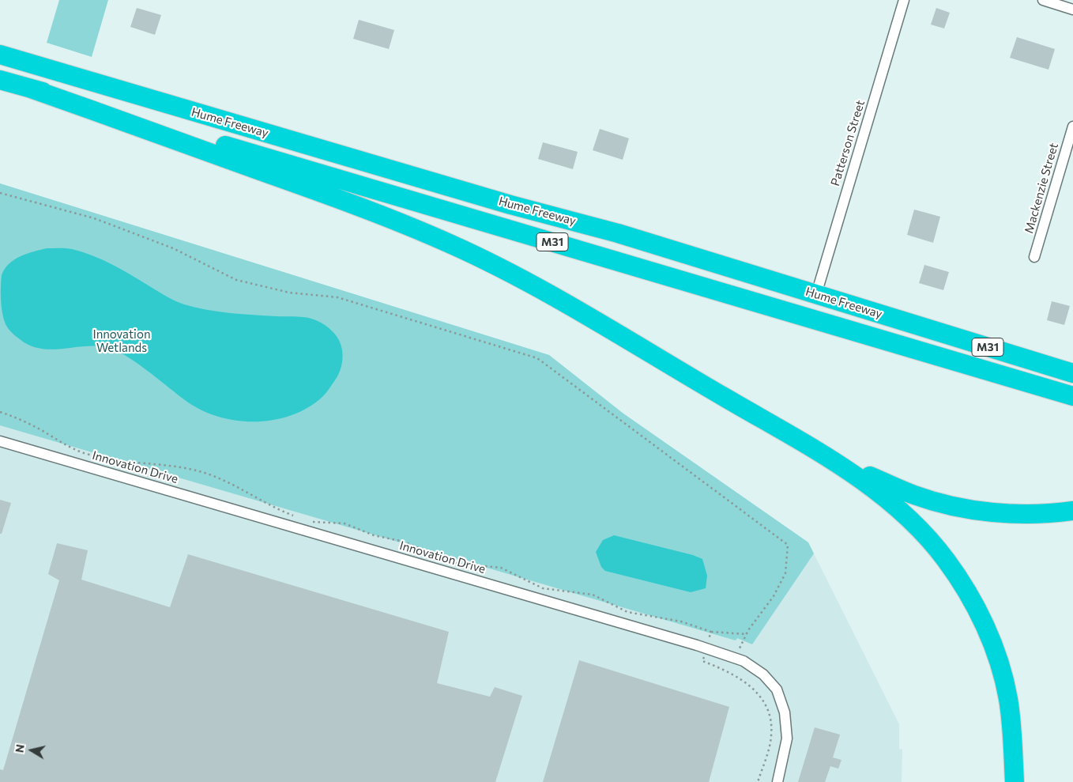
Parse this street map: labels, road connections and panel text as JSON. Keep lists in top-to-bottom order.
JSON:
{
  "streets": {
    "highway": ["Hume Freeway", "M31"],
    "street": ["Patterson Street", "Mackenzie Street", "Innovation Drive"]
  },
  "crossings": [
    ["Hume Freeway", "Patterson Street"]
  ],
  "parks": ["Innovation Wetlands"],
  "north": "left"
}
